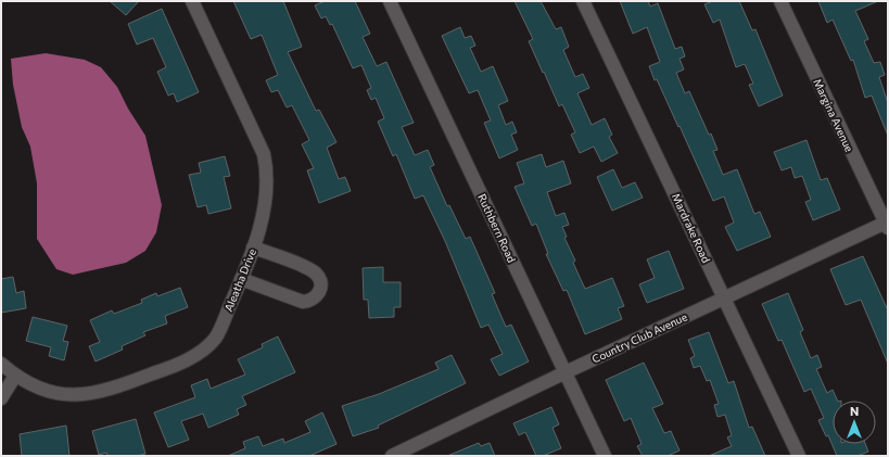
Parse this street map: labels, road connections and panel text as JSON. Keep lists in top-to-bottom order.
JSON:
{
  "streets": {
    "street": [
      "Margina Avenue",
      "Ruthbern Road",
      "Mardrake Road",
      "Aleatha Drive",
      "Country Club Avenue"
    ]
  },
  "crossings": [
    ["Margina Avenue", "Country Club Avenue"],
    ["Ruthbern Road", "Country Club Avenue"],
    ["Mardrake Road", "Country Club Avenue"]
  ],
  "north": "top"
}
